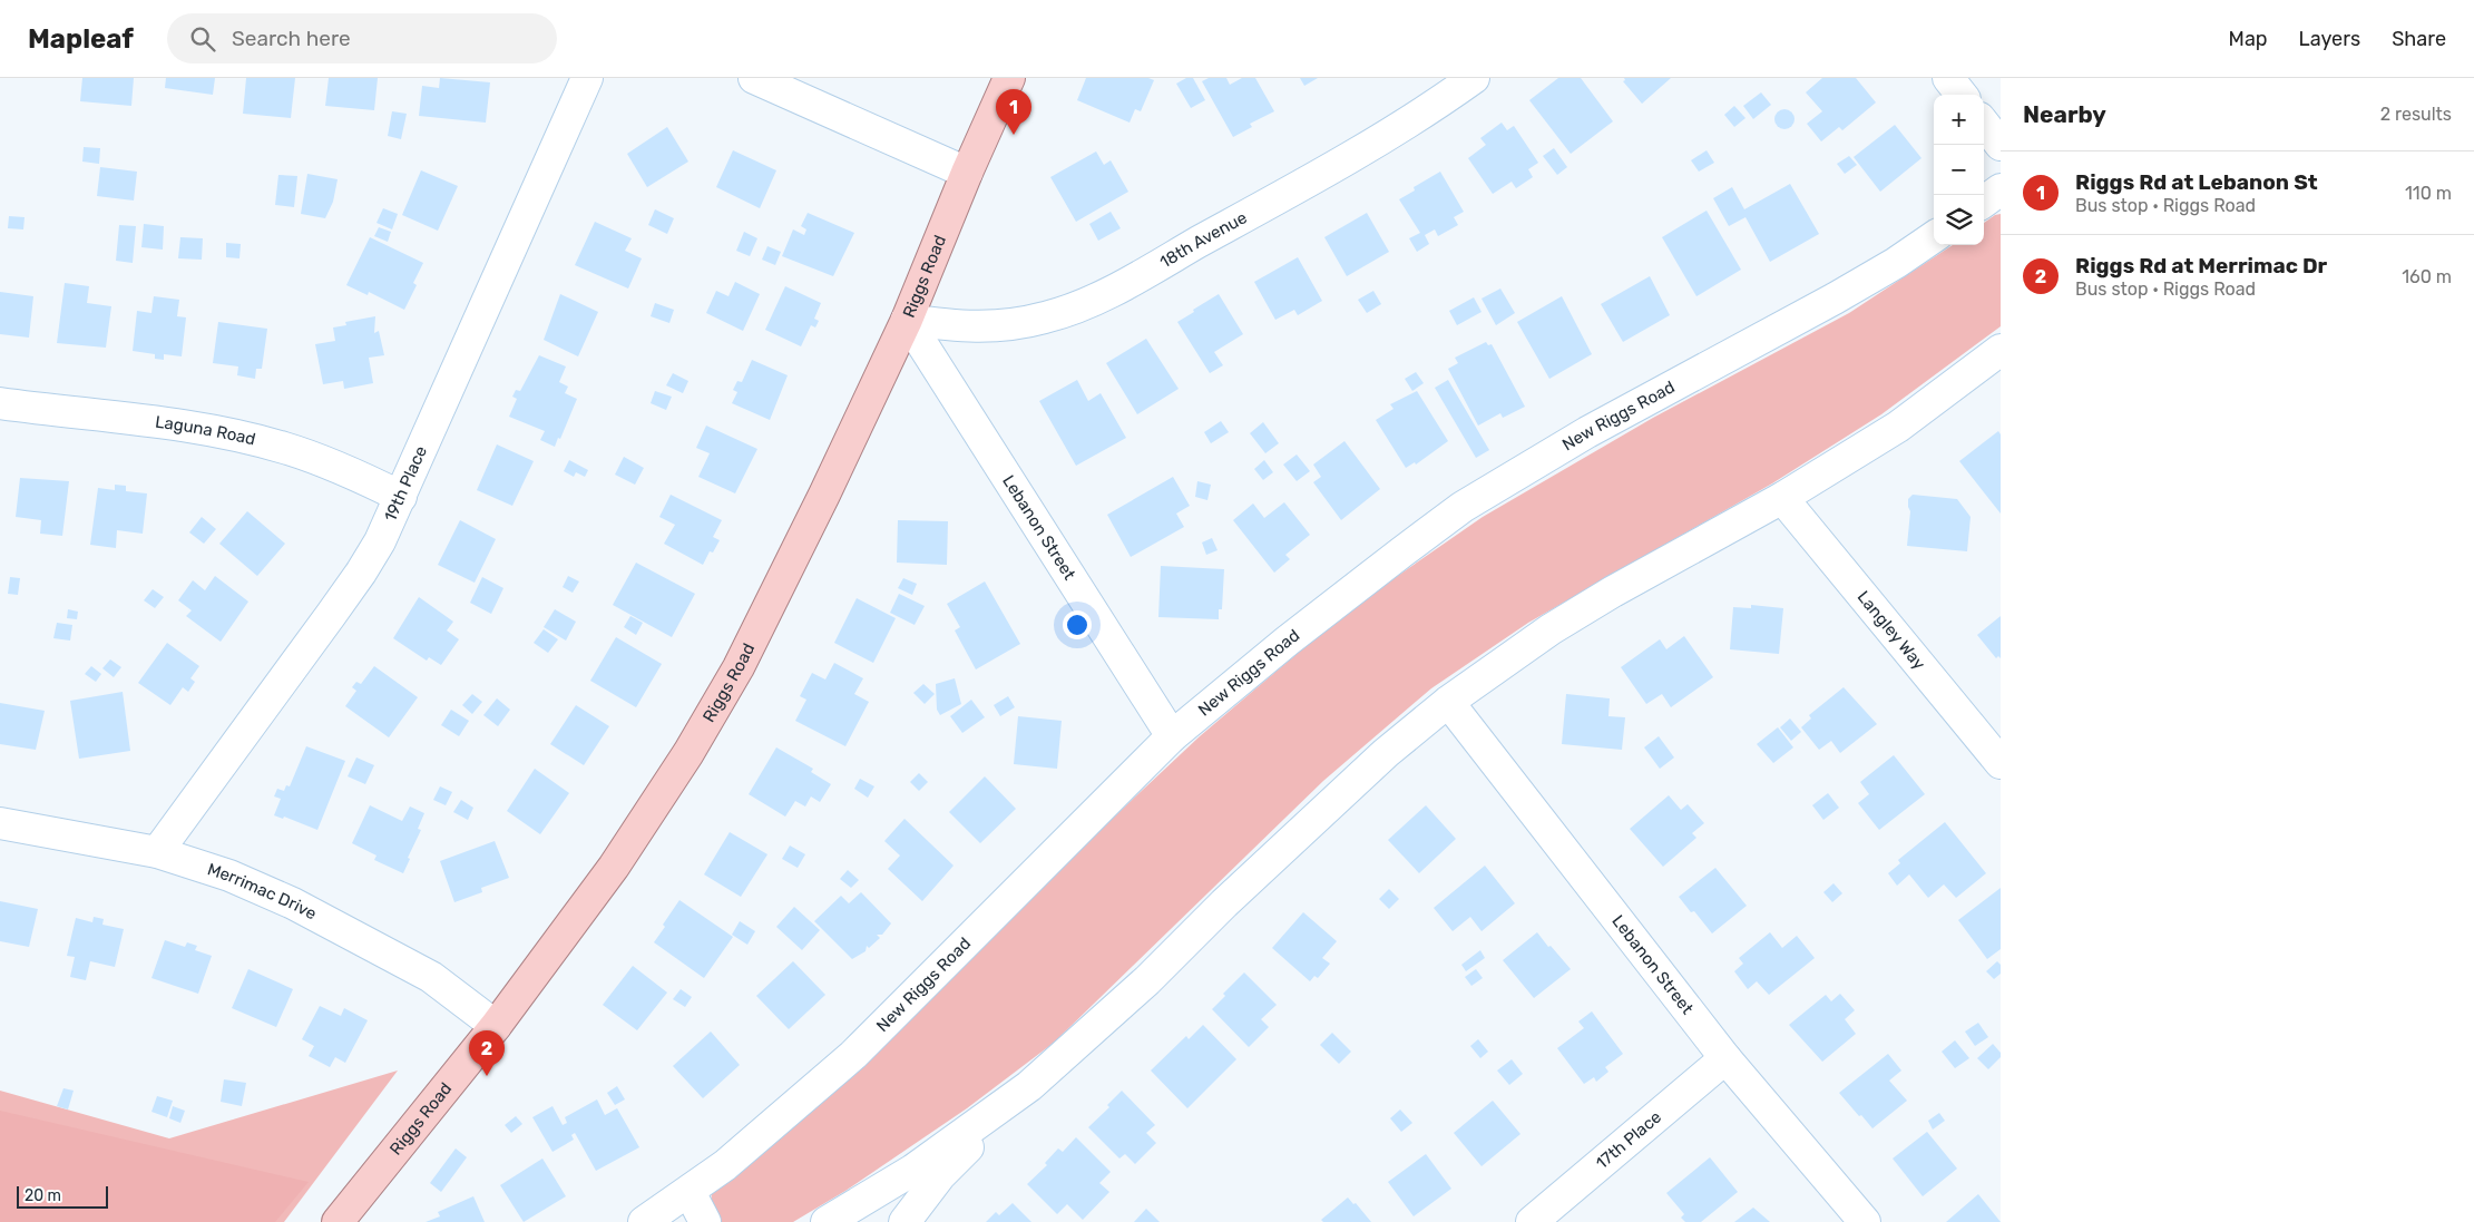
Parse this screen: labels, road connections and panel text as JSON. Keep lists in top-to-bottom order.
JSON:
{
  "streets": {
    "main road": ["Riggs Road"],
    "street": [
      "18th Avenue",
      "New Riggs Road",
      "Laguna Road",
      "19th Place",
      "Lebanon Street",
      "Langley Way",
      "Merrimac Drive",
      "17th Place"
    ]
  },
  "crossings": [
    ["18th Avenue", "Riggs Road"],
    ["18th Avenue", "Lebanon Street"],
    ["Riggs Road", "Lebanon Street"],
    ["Riggs Road", "Merrimac Drive"],
    ["New Riggs Road", "Lebanon Street"],
    ["Laguna Road", "19th Place"],
    ["19th Place", "Merrimac Drive"],
    ["Lebanon Street", "17th Place"]
  ],
  "scale_bar": "20 m",
  "page": {
    "header": "Mapleaf",
    "search": "Search here",
    "nav": ["Map", "Layers", "Share"],
    "heading": ["Nearby", "2 results"],
    "pins": ["1", "2"],
    "map_buttons": ["+", "−"],
    "list": [
      {
        "mark": "1",
        "name": "Riggs Rd at Lebanon St",
        "note": "Bus stop · Riggs Road",
        "value": "110 m"
      },
      {
        "mark": "2",
        "name": "Riggs Rd at Merrimac Dr",
        "note": "Bus stop · Riggs Road",
        "value": "160 m"
      }
    ],
    "scale": "20 m"
  }
}
